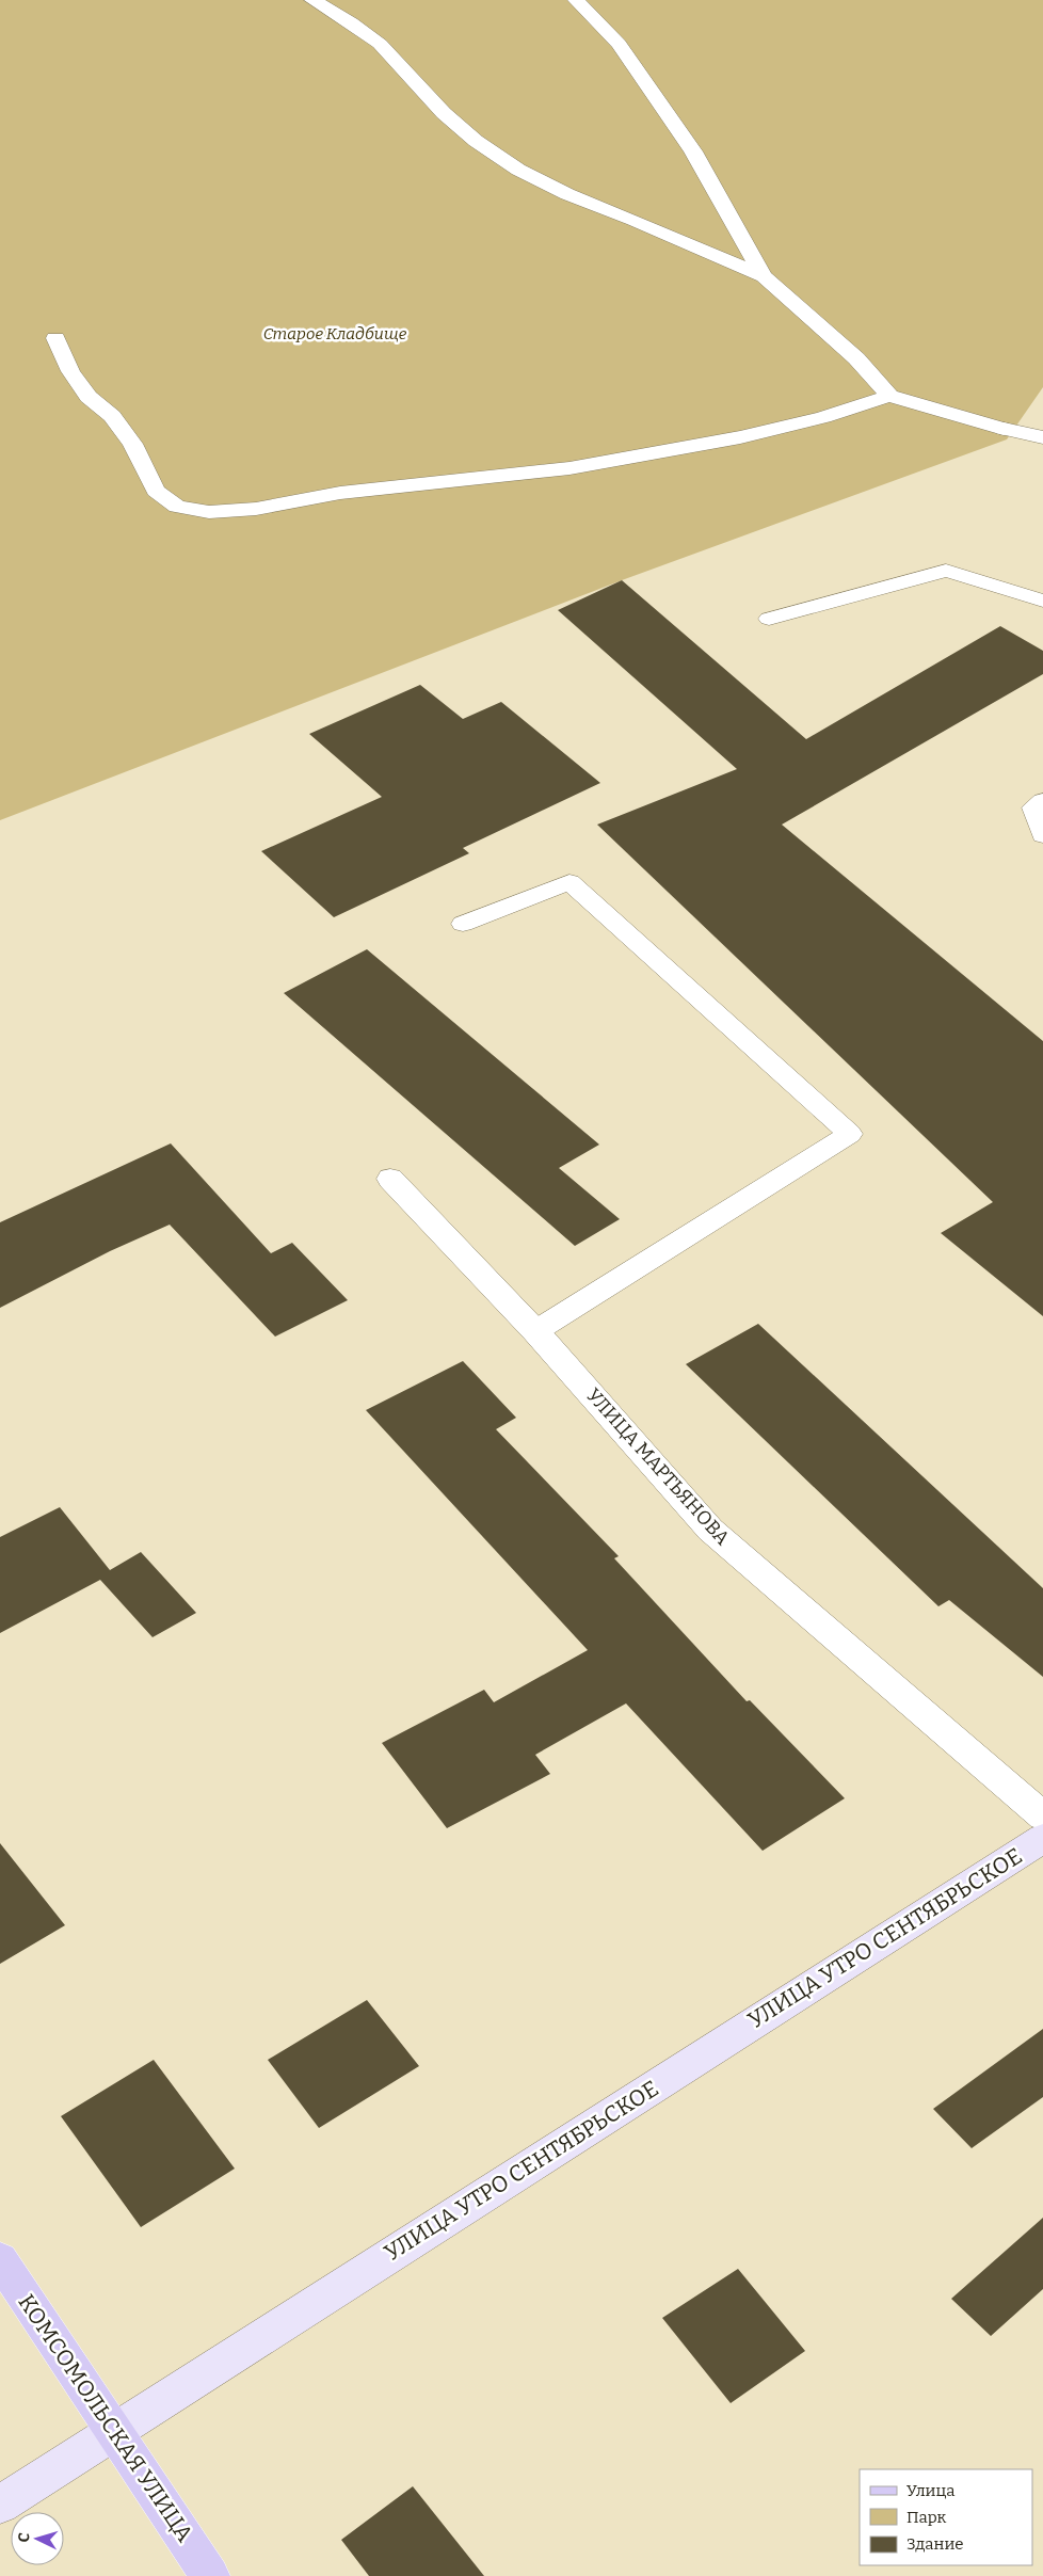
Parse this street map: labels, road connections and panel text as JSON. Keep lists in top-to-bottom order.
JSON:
{
  "streets": {
    "main road": ["КОМСОМОЛЬСКАЯ УЛИЦА"],
    "street": ["УЛИЦА МАРТЬЯНОВА", "УЛИЦА УТРО СЕНТЯБРЬСКОЕ"]
  },
  "crossings": [
    ["УЛИЦА УТРО СЕНТЯБРЬСКОЕ", "КОМСОМОЛЬСКАЯ УЛИЦА"]
  ],
  "parks": ["Старое Кладбище"],
  "legend": ["Улица", "Парк", "Здание"],
  "north": "left"
}
